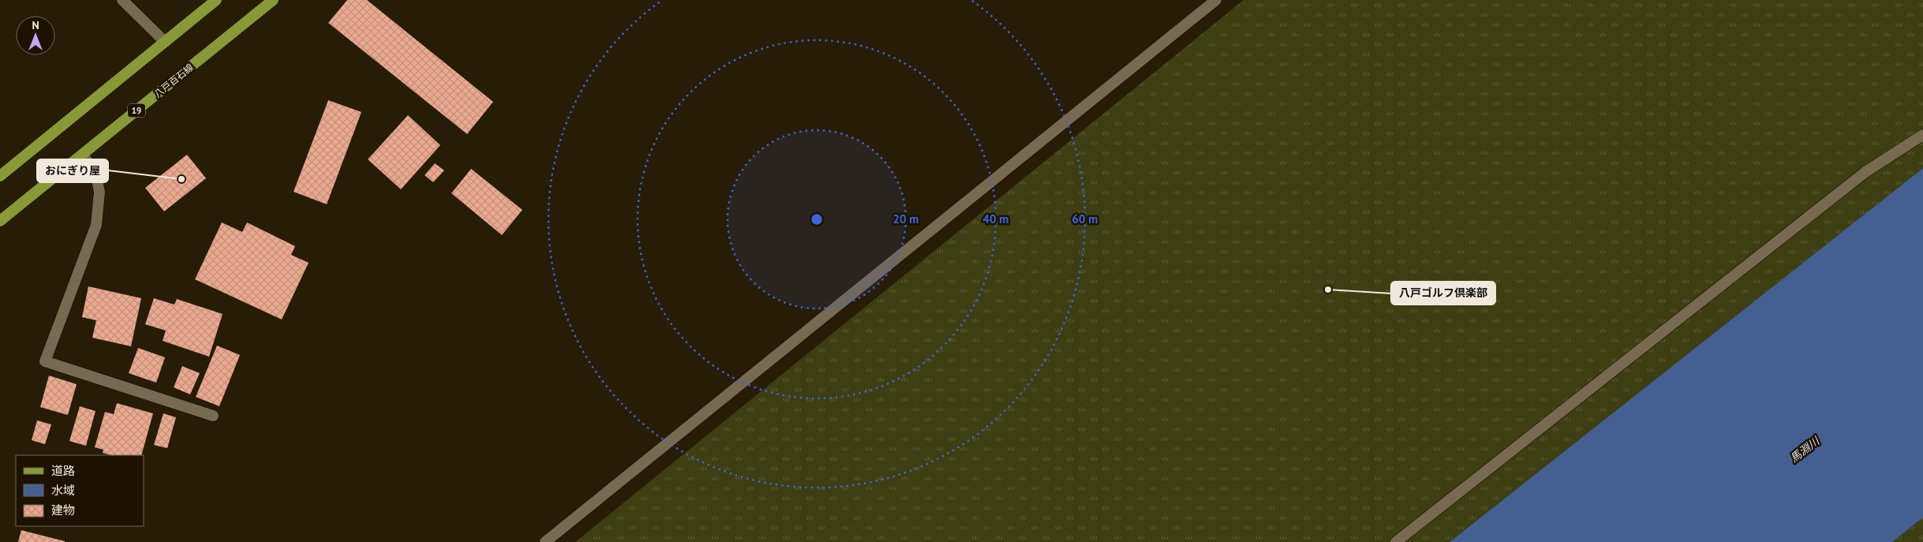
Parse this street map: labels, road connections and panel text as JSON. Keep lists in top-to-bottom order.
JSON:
{
  "streets": {
    "main road": ["八戸百石線", "19"]
  },
  "water": ["馬淵川"],
  "places": ["おにぎり屋", "八戸ゴルフ倶楽部"],
  "legend": ["道路", "水域", "建物"],
  "north": "top",
  "rings": ["20 m", "40 m", "60 m"]
}
